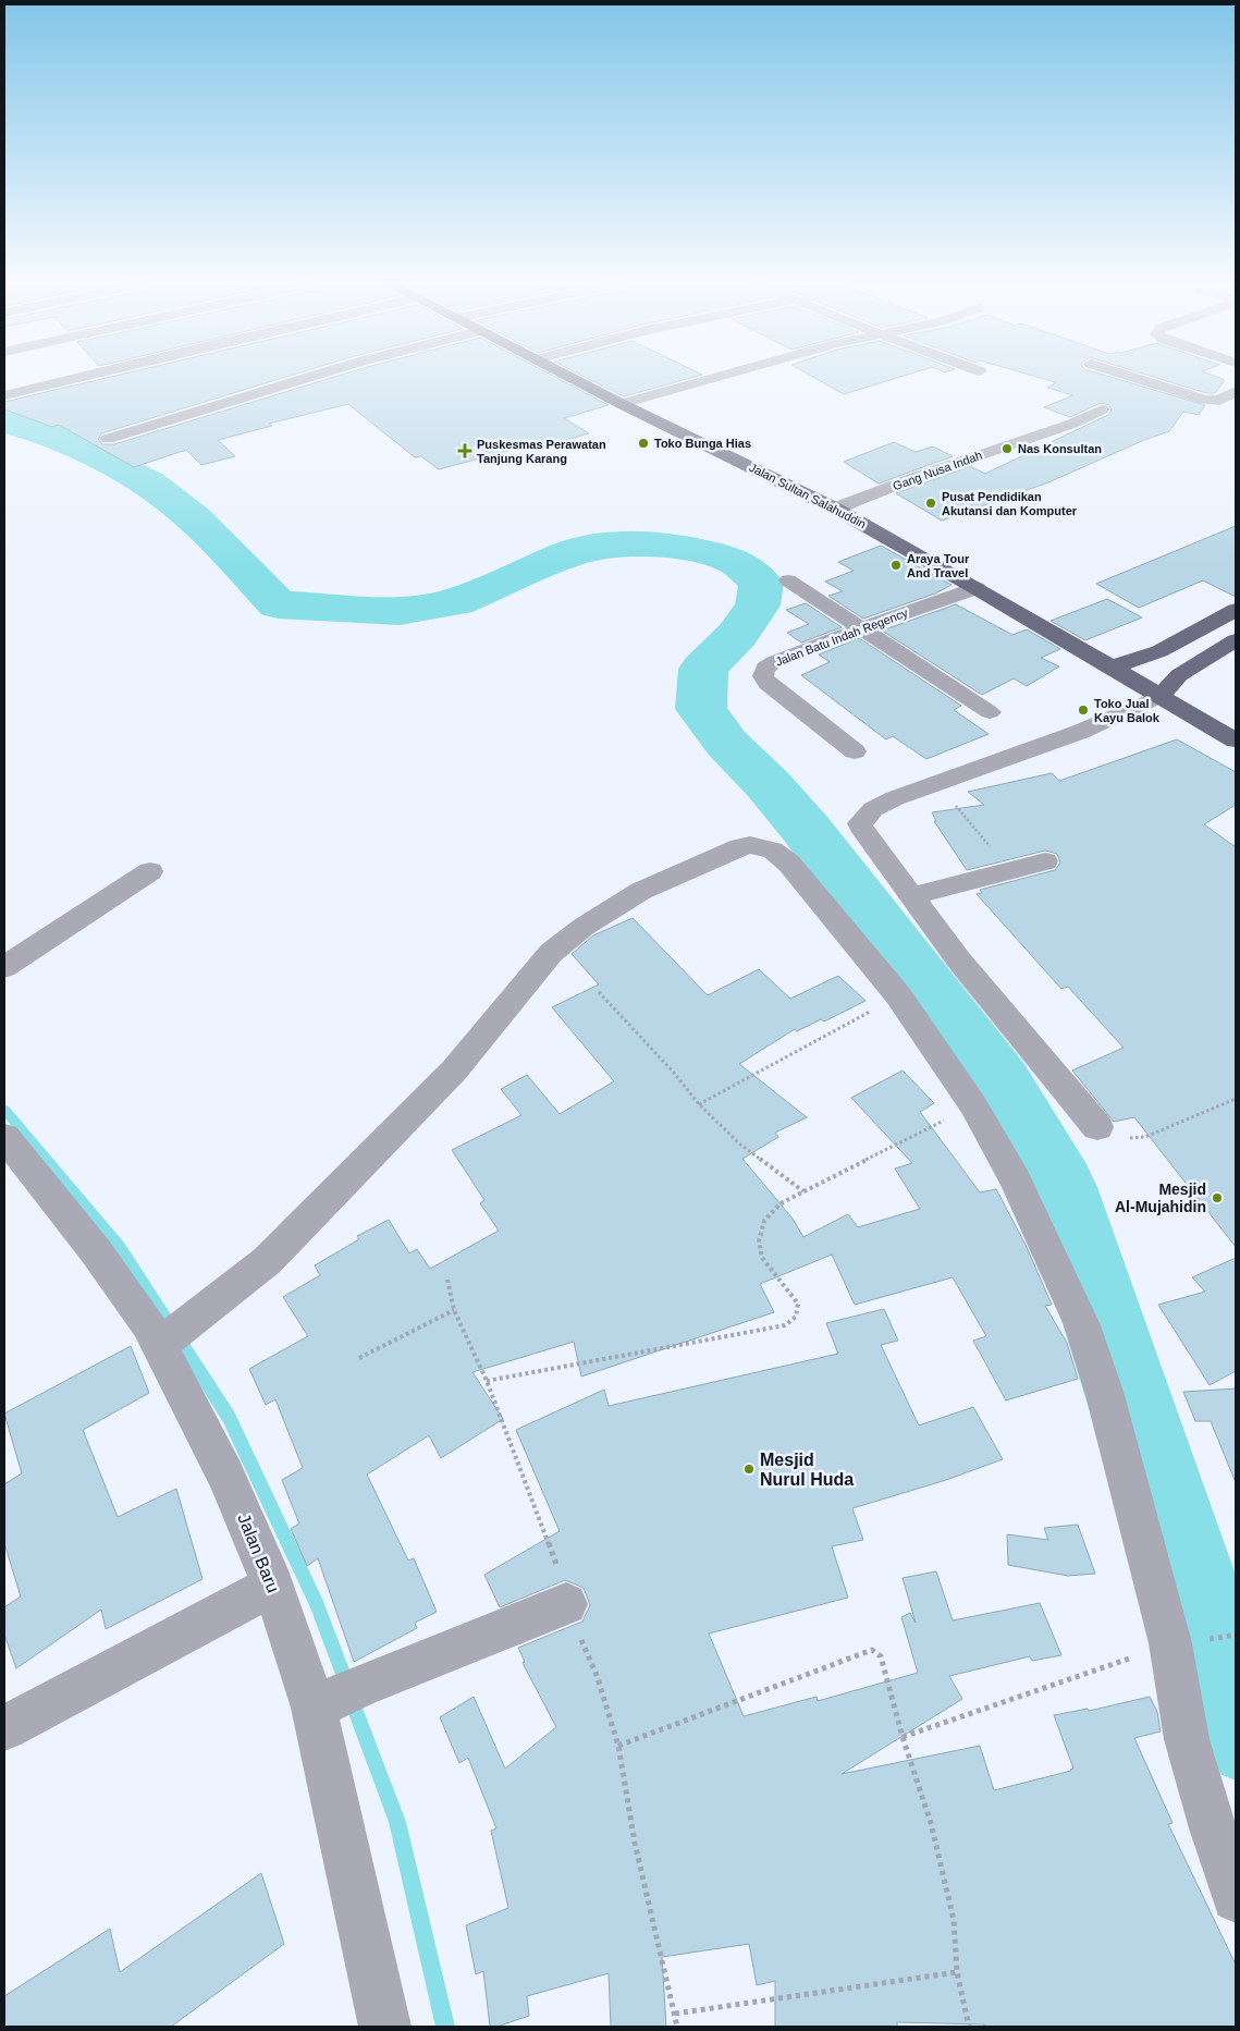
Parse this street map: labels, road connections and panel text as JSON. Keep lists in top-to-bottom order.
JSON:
{
  "streets": {
    "main road": ["Jalan Sultan Salahuddin"],
    "street": ["Gang Nusa Indah", "Jalan Batu Indah Regency", "Jalan Baru"]
  },
  "crossings": [
    ["Gang Nusa Indah", "Jalan Sultan Salahuddin"],
    ["Jalan Sultan Salahuddin", "Jalan Batu Indah Regency"]
  ],
  "places": {
    "other": [
      "Toko Bunga Hias",
      "Nas Konsultan",
      "Pusat Pendidikan Akutansi dan Komputer",
      "Araya Tour And Travel",
      "Toko Jual Kayu Balok",
      "Mesjid Al-Mujahidin",
      "Mesjid Nurul Huda"
    ],
    "health": ["Puskesmas Perawatan Tanjung Karang"]
  }
}
